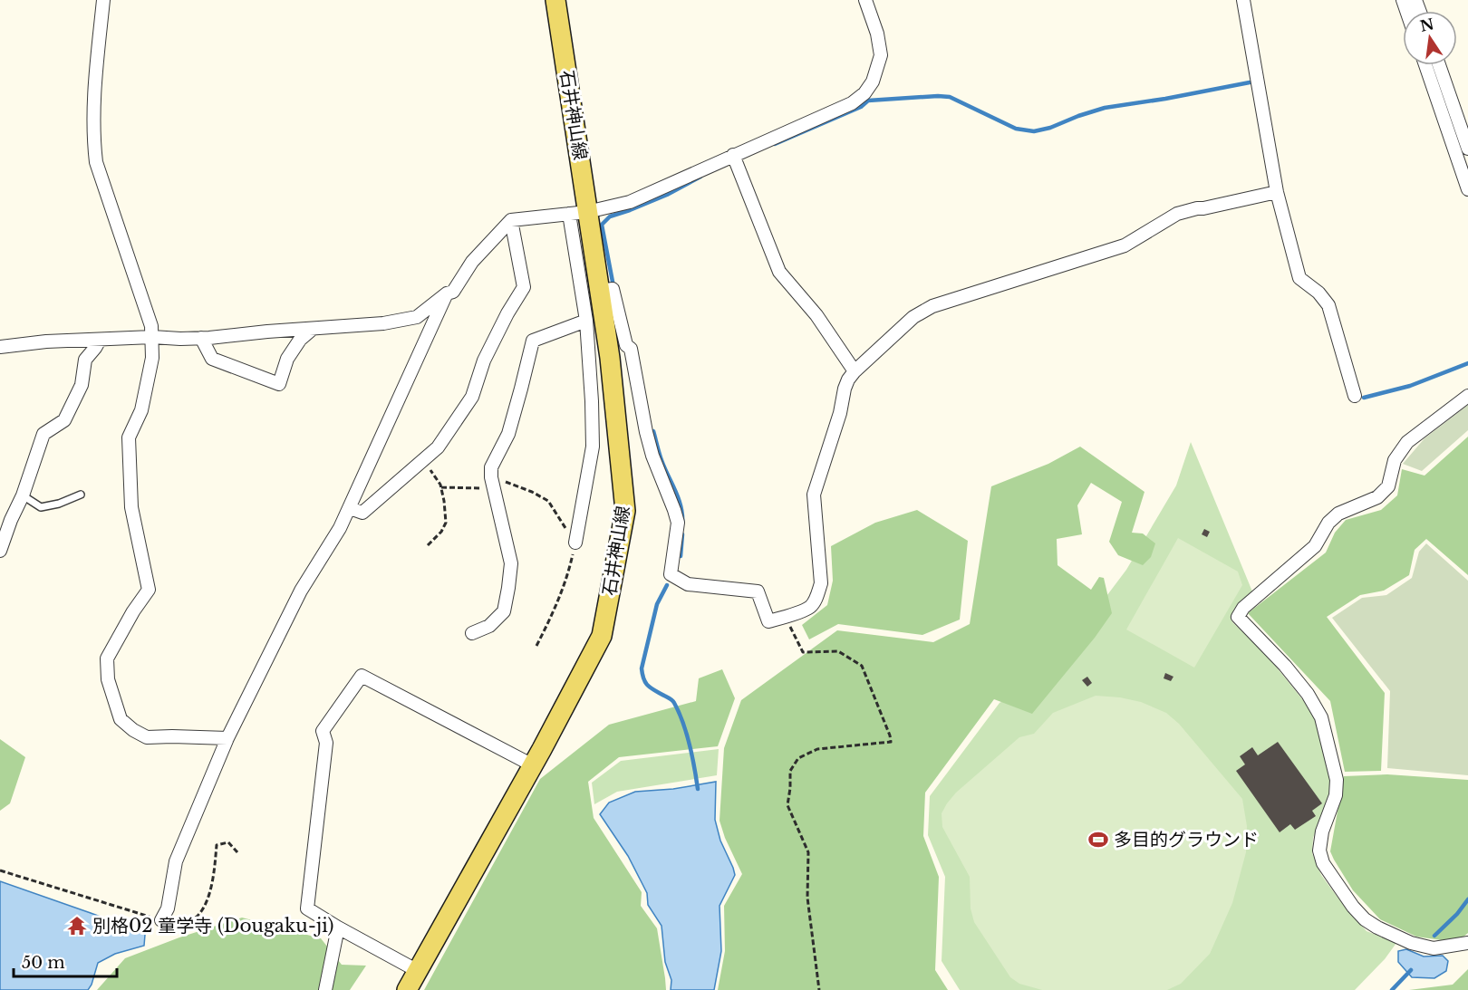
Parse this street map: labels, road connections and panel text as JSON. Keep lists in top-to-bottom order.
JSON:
{
  "streets": {
    "main road": ["石井神山線"]
  },
  "places": {
    "sports": ["多目的グラウンド"],
    "temple": ["別格02 童学寺 (Dougaku-ji)"]
  },
  "scale_bar": "50 m",
  "north": "top"
}
